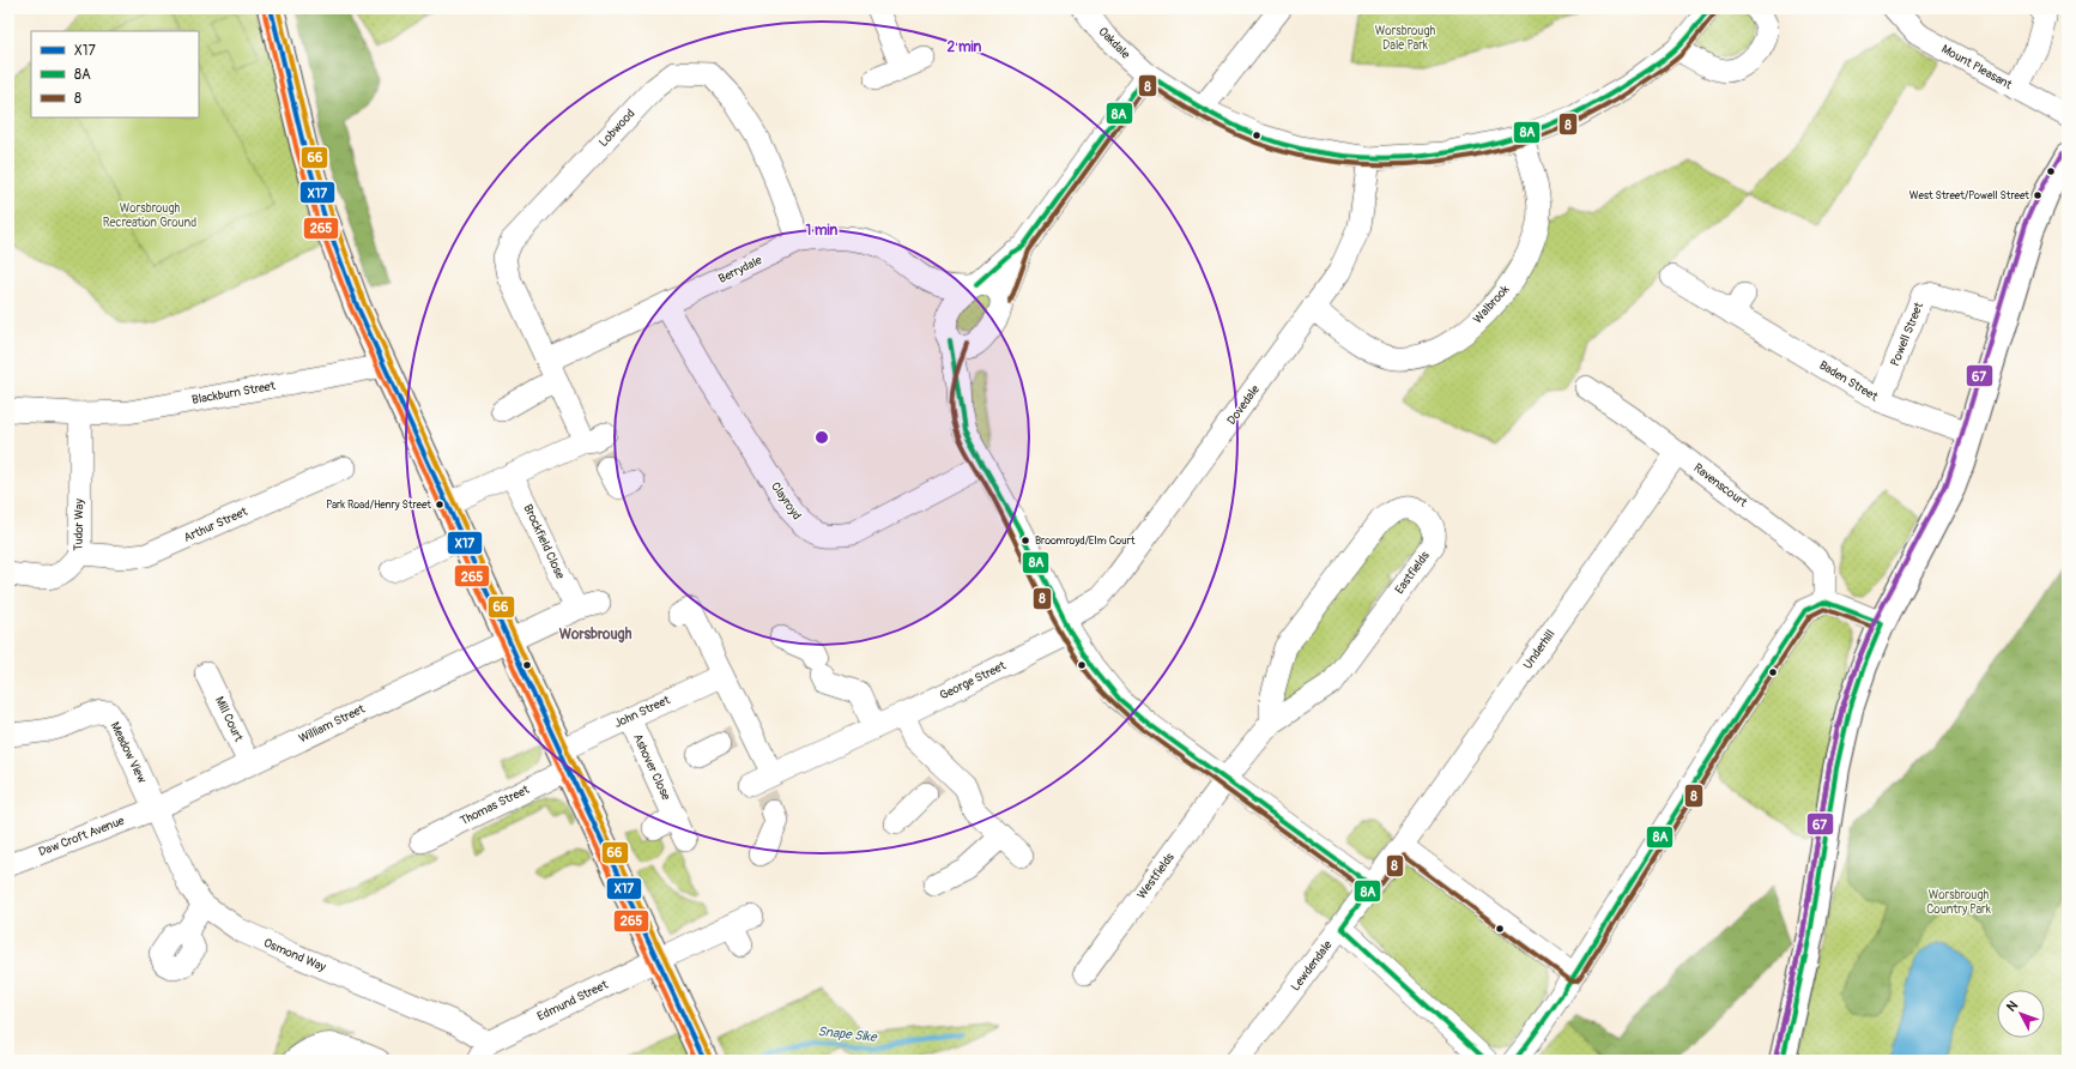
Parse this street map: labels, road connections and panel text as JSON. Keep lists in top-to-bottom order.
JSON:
{
  "streets": {
    "street": [
      "Oakdale",
      "Mount Pleasant",
      "Lobwood",
      "Berrydale",
      "Walbrook",
      "Powell Street",
      "Baden Street",
      "Blackburn Street",
      "Dovedale",
      "Ravenscourt",
      "Clayroyd",
      "Tudor Way",
      "Arthur Street",
      "Brockfield Close",
      "Eastfields",
      "Underhill",
      "George Street",
      "John Street",
      "Mill Court",
      "William Street",
      "Meadow View",
      "Ashover Close",
      "Thomas Street",
      "Daw Croft Avenue",
      "Westfields",
      "Osmond Way",
      "Lewdendale",
      "Edmund Street"
    ]
  },
  "crossings": [
    ["Oakdale", "Walbrook"],
    ["Oakdale", "Dovedale"],
    ["Lobwood", "Berrydale"],
    ["Berrydale", "Clayroyd"],
    ["Walbrook", "Dovedale"],
    ["Powell Street", "Baden Street"],
    ["Blackburn Street", "Tudor Way"],
    ["Dovedale", "George Street"],
    ["Ravenscourt", "Underhill"],
    ["Tudor Way", "Arthur Street"],
    ["Eastfields", "Westfields"],
    ["Underhill", "Lewdendale"],
    ["John Street", "Ashover Close"],
    ["John Street", "Thomas Street"],
    ["Mill Court", "William Street"],
    ["William Street", "Meadow View"],
    ["William Street", "Daw Croft Avenue"],
    ["William Street", "Osmond Way"],
    ["Meadow View", "Daw Croft Avenue"],
    ["Meadow View", "Osmond Way"],
    ["Daw Croft Avenue", "Osmond Way"],
    ["Osmond Way", "Edmund Street"]
  ],
  "districts": ["Worsbrough"],
  "water": ["Snape Sike"],
  "parks": ["Worsbrough Dale Park", "Worsbrough Recreation Ground", "Worsbrough Country Park"],
  "places": ["West Street/Powell Street", "Park Road/Henry Street", "Broomroyd/Elm Court"],
  "lines": [
    "transit line X17",
    "transit line 8A",
    "transit line 66",
    "transit line 265",
    "transit line 8",
    "transit line 67"
  ],
  "legend": ["X17", "8A", "8"],
  "north": "top left",
  "rings": ["2 min", "1 min"]
}
